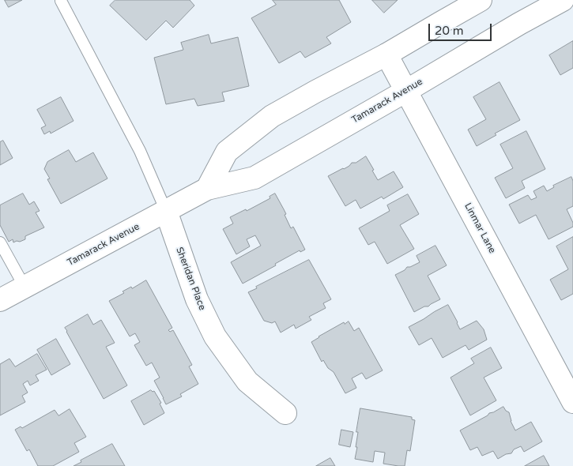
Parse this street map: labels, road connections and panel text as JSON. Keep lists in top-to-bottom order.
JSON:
{
  "streets": {
    "main road": ["Tamarack Avenue", "Linmar Lane", "Sheridan Place"]
  },
  "crossings": [
    ["Tamarack Avenue", "Linmar Lane"],
    ["Tamarack Avenue", "Sheridan Place"]
  ],
  "scale_bar": "20 m"
}
